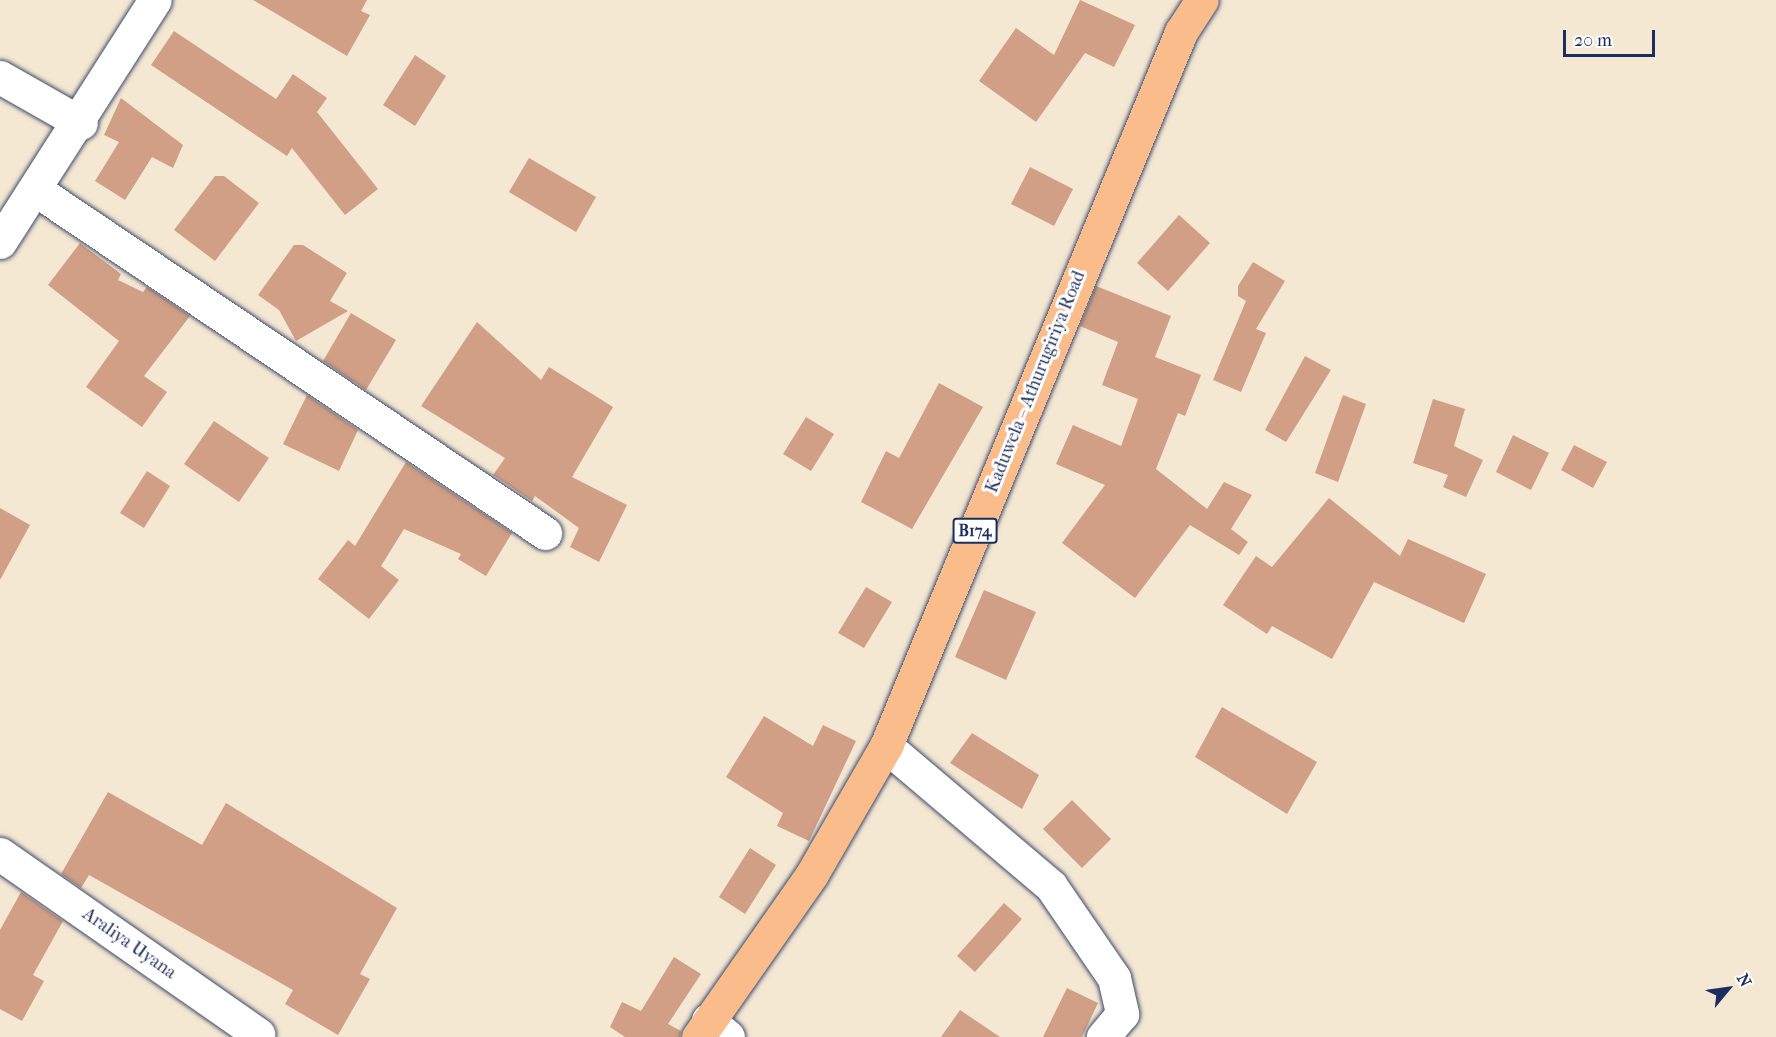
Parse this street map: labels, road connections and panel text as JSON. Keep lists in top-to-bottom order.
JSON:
{
  "streets": {
    "main road": ["Kaduwela – Athurugiriya Road", "B174"],
    "street": ["Araliya Uyana"]
  },
  "scale_bar": "20 m",
  "north": "top right"
}
